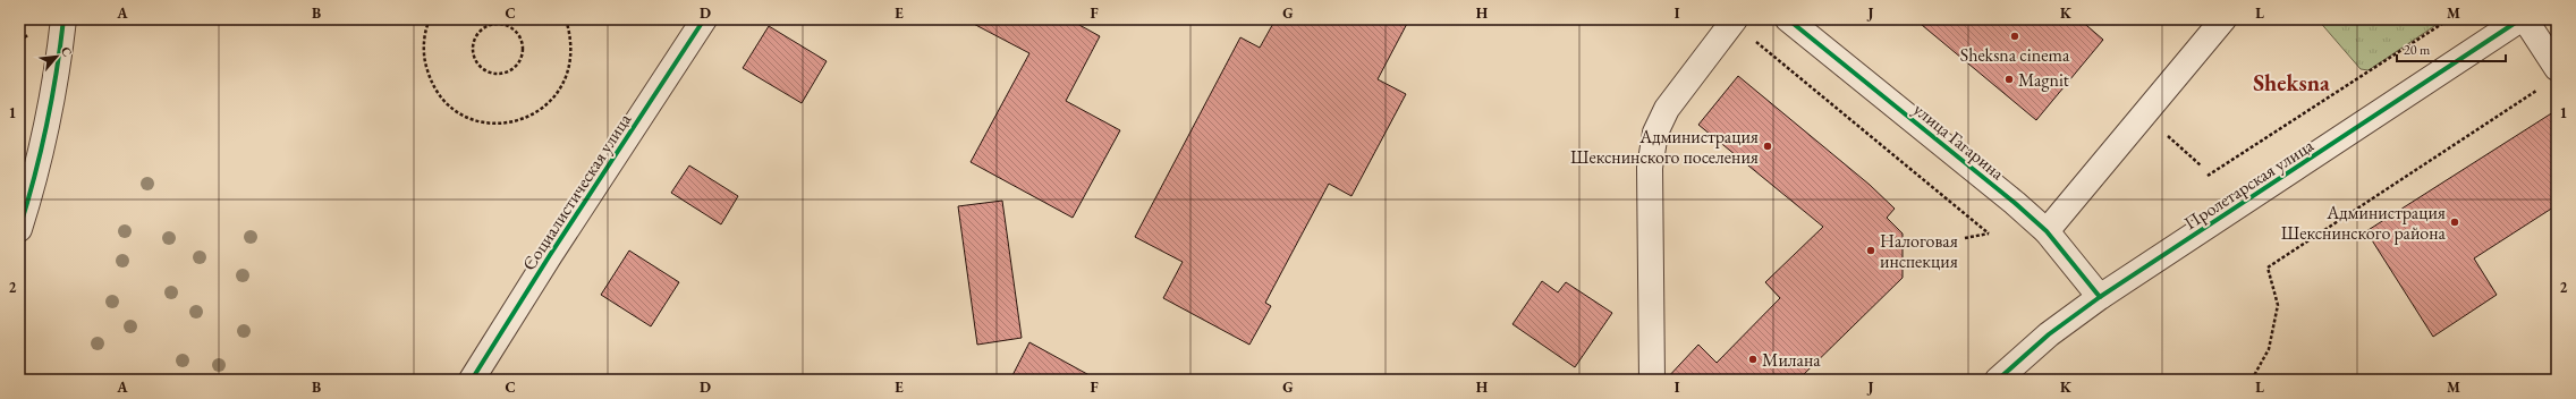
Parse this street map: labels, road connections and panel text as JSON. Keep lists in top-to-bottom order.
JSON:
{
  "streets": {
    "street": ["улица Гагарина", "Пролетарская улица", "Социалистическая улица"]
  },
  "crossings": [
    ["улица Гагарина", "Пролетарская улица"]
  ],
  "districts": ["Sheksna"],
  "places": [
    "Sheksna cinema",
    "Magnit",
    "Администрация Шекснинского поселения",
    "Администрация Шекснинского района",
    "Налоговая инспекция",
    "Милана"
  ],
  "scale_bar": "20 m",
  "north": "top right",
  "grid": {
    "columns": [
      "A",
      "B",
      "C",
      "D",
      "E",
      "F",
      "G",
      "H",
      "I",
      "J",
      "K",
      "L",
      "M"
    ],
    "rows": ["1", "2"]
  }
}
